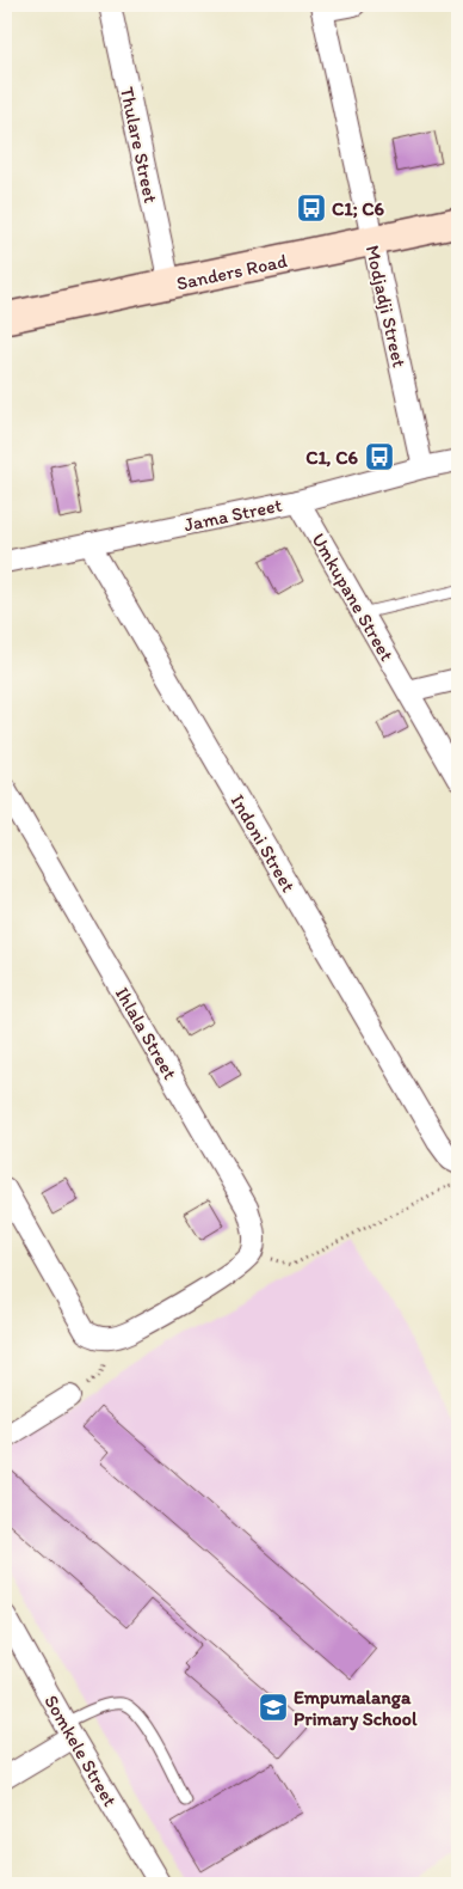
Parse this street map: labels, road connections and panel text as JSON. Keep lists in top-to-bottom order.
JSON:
{
  "streets": {
    "street": [
      "Thulare Street",
      "Sanders Road",
      "Modjadji Street",
      "Jama Street",
      "Umkupane Street",
      "Indoni Street",
      "Ihlala Street",
      "Somkele Street"
    ]
  },
  "crossings": [
    ["Thulare Street", "Sanders Road"],
    ["Sanders Road", "Modjadji Street"],
    ["Modjadji Street", "Jama Street"],
    ["Jama Street", "Umkupane Street"],
    ["Jama Street", "Indoni Street"]
  ],
  "places": {
    "bus stop": ["C1; C6", "C1, C6"],
    "school or university": ["Empumalanga Primary School"]
  }
}
